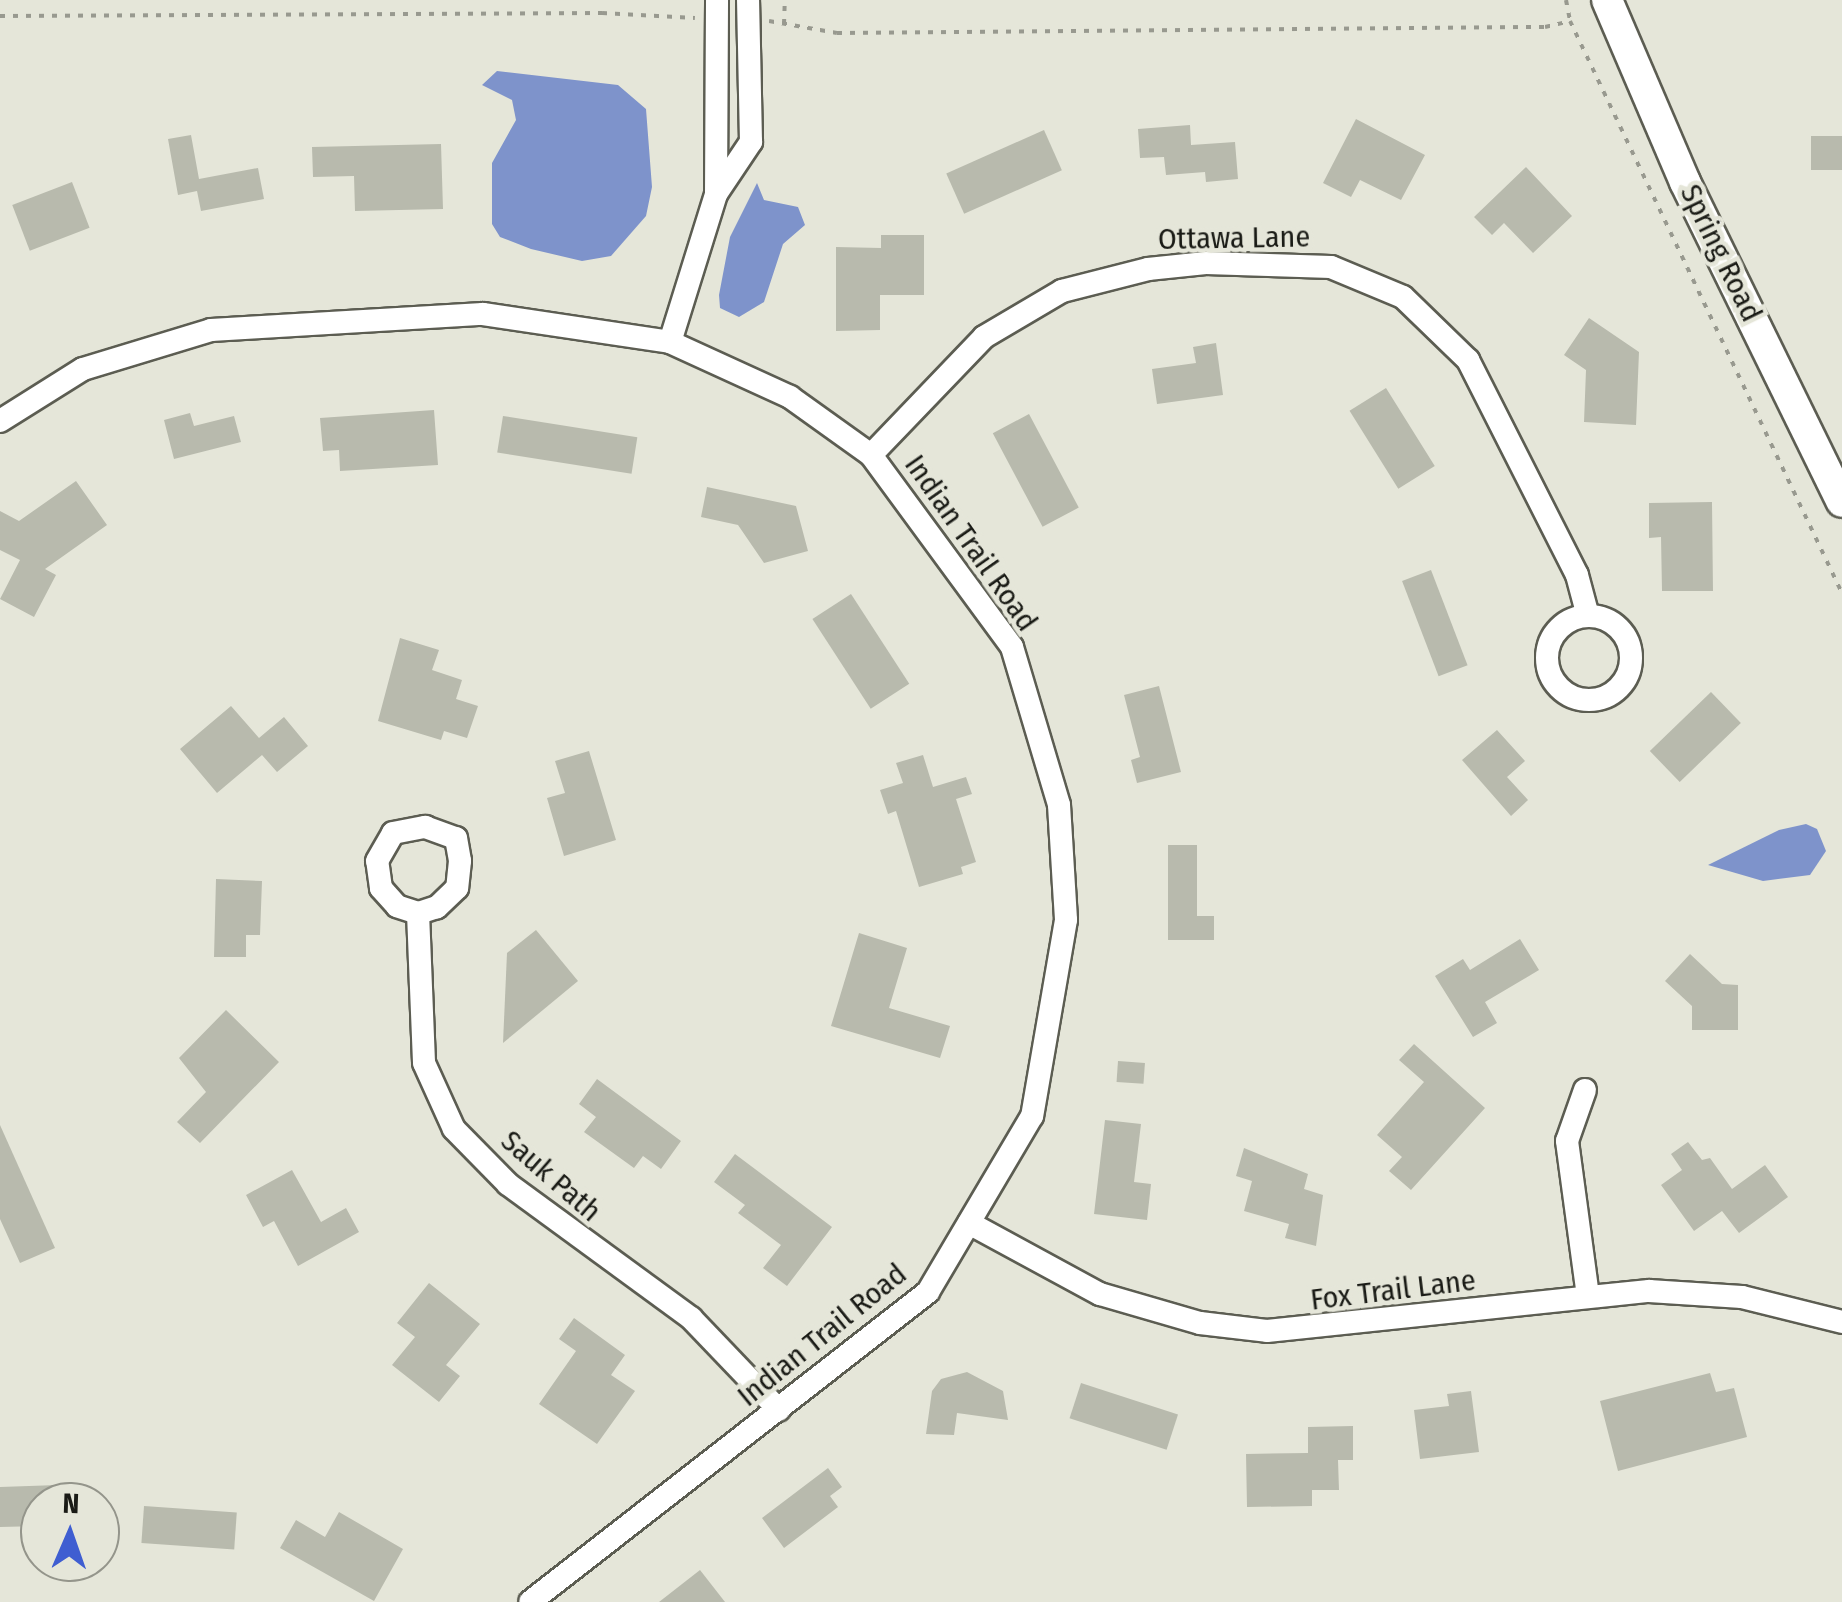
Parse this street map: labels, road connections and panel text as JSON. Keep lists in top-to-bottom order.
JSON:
{
  "streets": {
    "street": [
      "Ottawa Lane",
      "Spring Road",
      "Indian Trail Road",
      "Sauk Path",
      "Fox Trail Lane"
    ]
  },
  "crossings": [
    ["Ottawa Lane", "Indian Trail Road"],
    ["Indian Trail Road", "Sauk Path"],
    ["Indian Trail Road", "Fox Trail Lane"]
  ],
  "north": "top"
}
